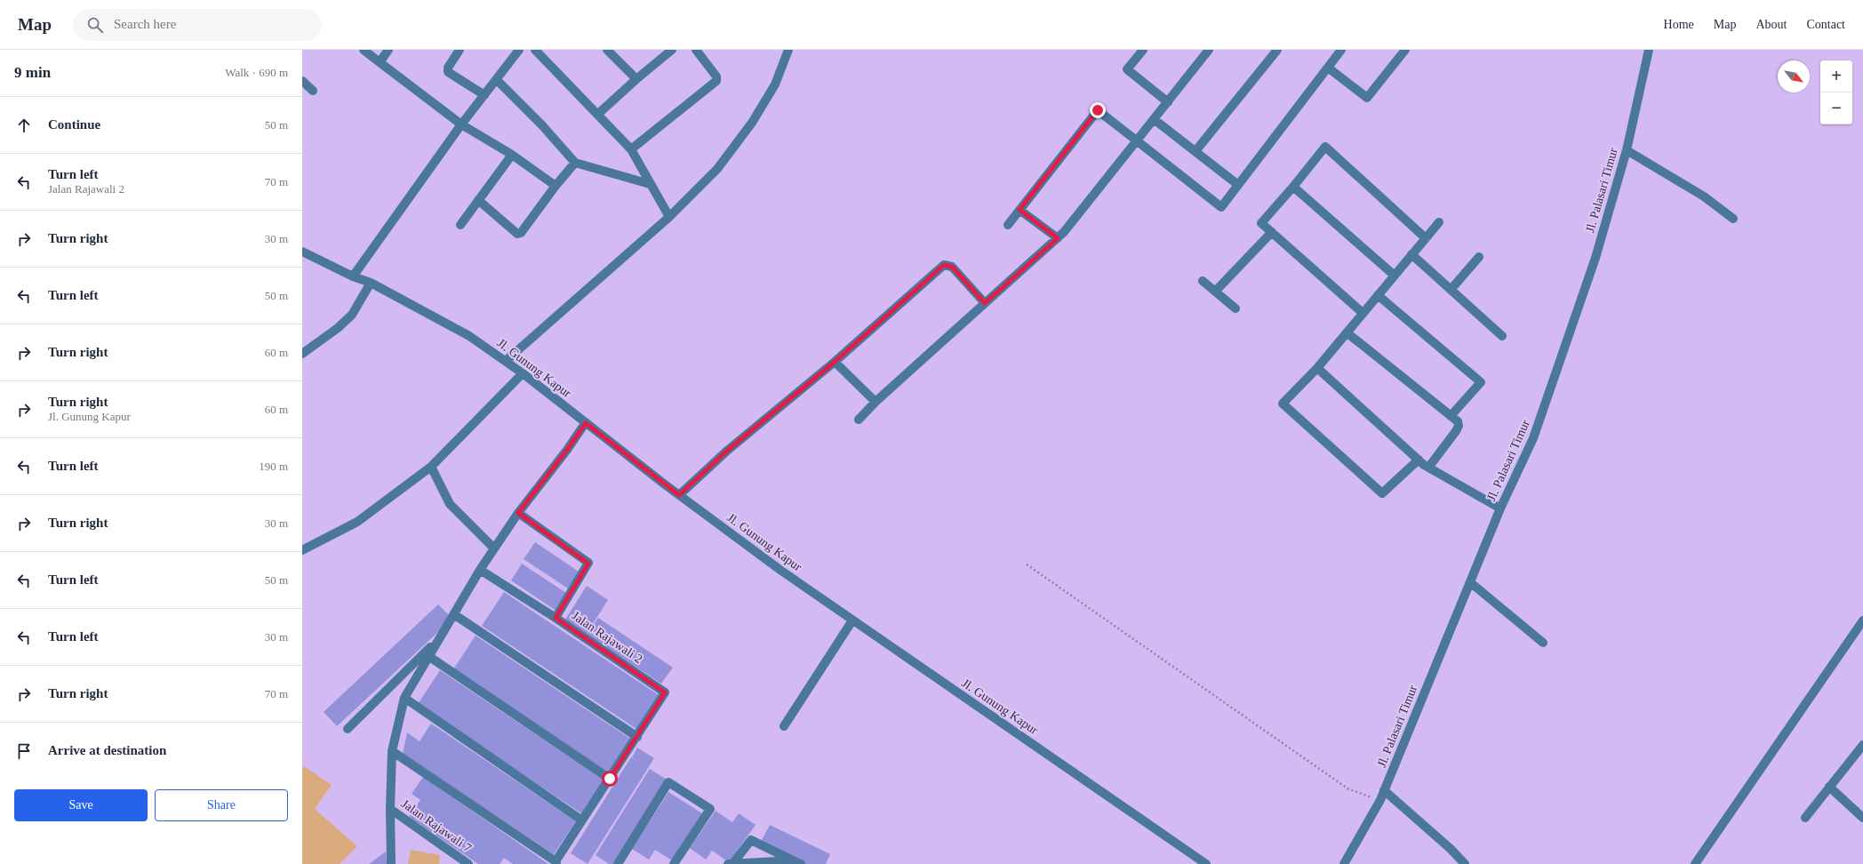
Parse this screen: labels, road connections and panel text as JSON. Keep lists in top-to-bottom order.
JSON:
{
  "streets": {
    "street": [
      "Jl. Palasari Timur",
      "Jl. Gunung Kapur",
      "Jalan Rajawali 2",
      "Jalan Rajawali 7"
    ]
  },
  "north": "bottom right",
  "page": {
    "header": "Map",
    "search": "Search here",
    "nav": [
      "Home",
      "Map",
      "About",
      "Contact"
    ],
    "heading": ["9 min", "Walk · 690 m"],
    "map_buttons": ["+", "−"],
    "list": [
      ["Continue", "50 m"],
      ["Turn left", "Jalan Rajawali 2", "70 m"],
      ["Turn right", "30 m"],
      ["Turn left", "50 m"],
      ["Turn right", "60 m"],
      ["Turn right", "Jl. Gunung Kapur", "60 m"],
      ["Turn left", "190 m"],
      ["Turn right", "30 m"],
      ["Turn left", "50 m"],
      ["Turn left", "30 m"],
      ["Turn right", "70 m"],
      "Arrive at destination"
    ],
    "buttons": ["Save", "Share"]
  }
}
